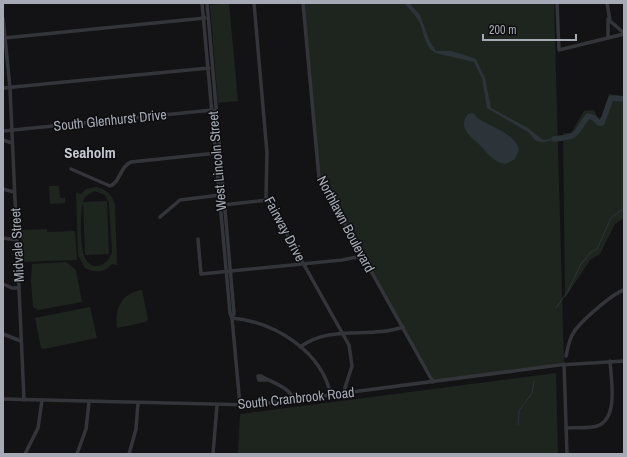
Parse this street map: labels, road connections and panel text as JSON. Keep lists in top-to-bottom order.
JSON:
{
  "streets": {
    "street": [
      "South Glenhurst Drive",
      "West Lincoln Street",
      "Northlawn Boulevard",
      "Fairway Drive",
      "Midvale Street",
      "South Cranbrook Road"
    ]
  },
  "crossings": [
    ["South Glenhurst Drive", "West Lincoln Street"],
    ["South Glenhurst Drive", "Midvale Street"],
    ["West Lincoln Street", "South Cranbrook Road"],
    ["Northlawn Boulevard", "South Cranbrook Road"],
    ["Fairway Drive", "South Cranbrook Road"],
    ["Midvale Street", "South Cranbrook Road"]
  ],
  "districts": ["Seaholm"],
  "scale_bar": "200 m"
}
